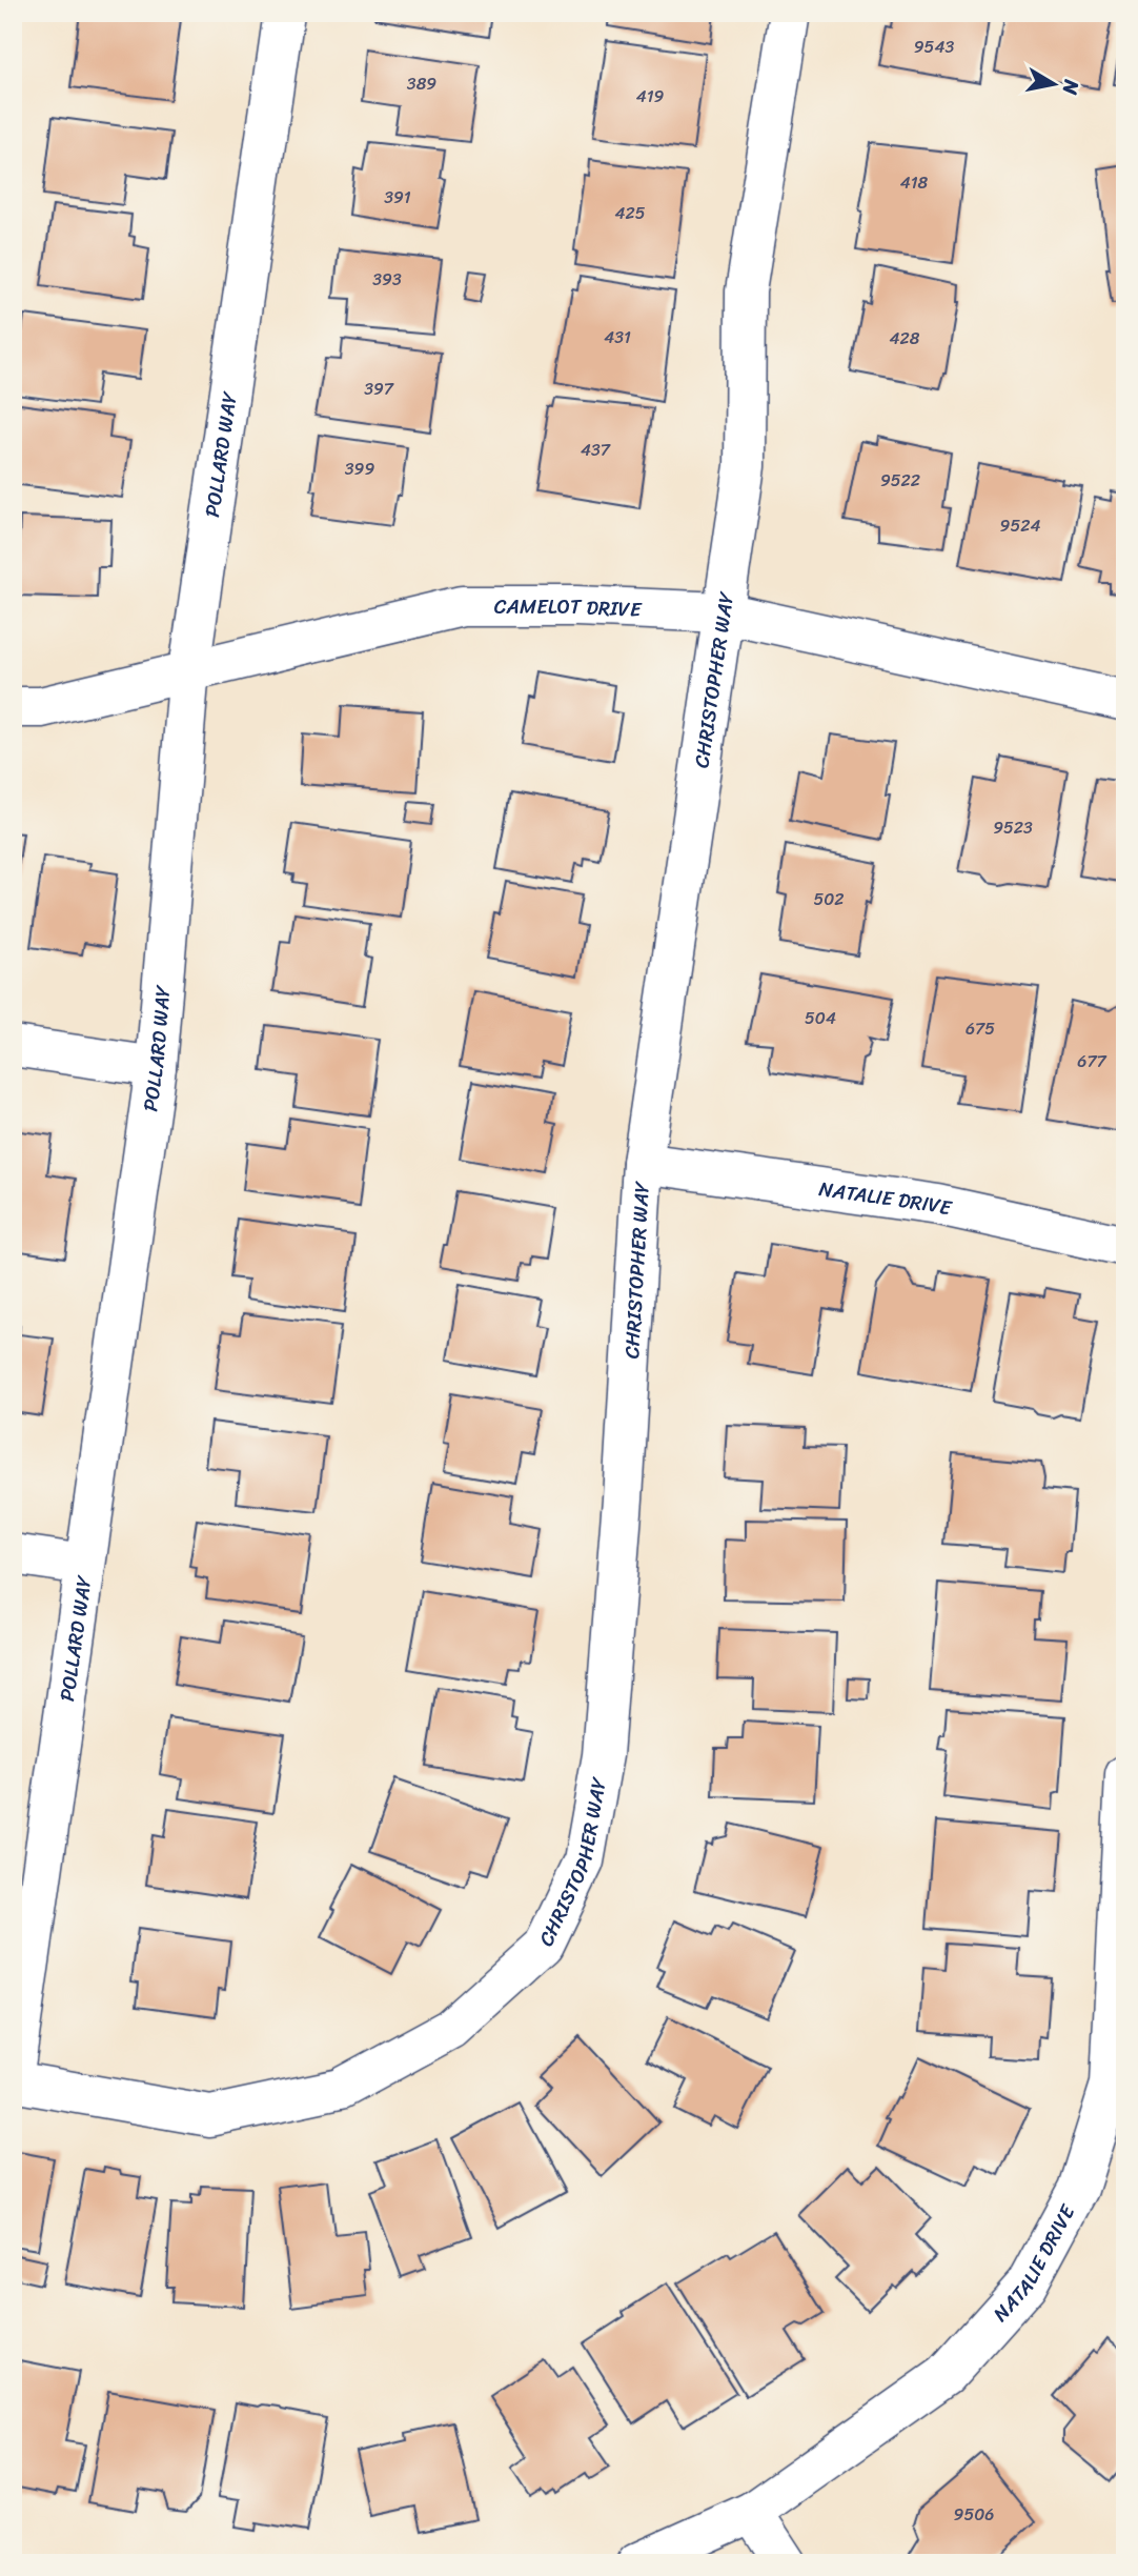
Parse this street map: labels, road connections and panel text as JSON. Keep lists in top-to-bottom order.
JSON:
{
  "streets": {
    "street": [
      "POLLARD WAY",
      "CAMELOT DRIVE",
      "CHRISTOPHER WAY",
      "NATALIE DRIVE"
    ]
  },
  "crossings": [
    ["POLLARD WAY", "CAMELOT DRIVE"],
    ["POLLARD WAY", "CHRISTOPHER WAY"],
    ["CAMELOT DRIVE", "CHRISTOPHER WAY"],
    ["CHRISTOPHER WAY", "NATALIE DRIVE"]
  ],
  "house_numbers": [
    "9543",
    "389",
    "419",
    "418",
    "391",
    "425",
    "393",
    "431",
    "428",
    "397",
    "437",
    "399",
    "9522",
    "9524",
    "9523",
    "502",
    "504",
    "675",
    "677",
    "9506"
  ],
  "north": "right"
}
